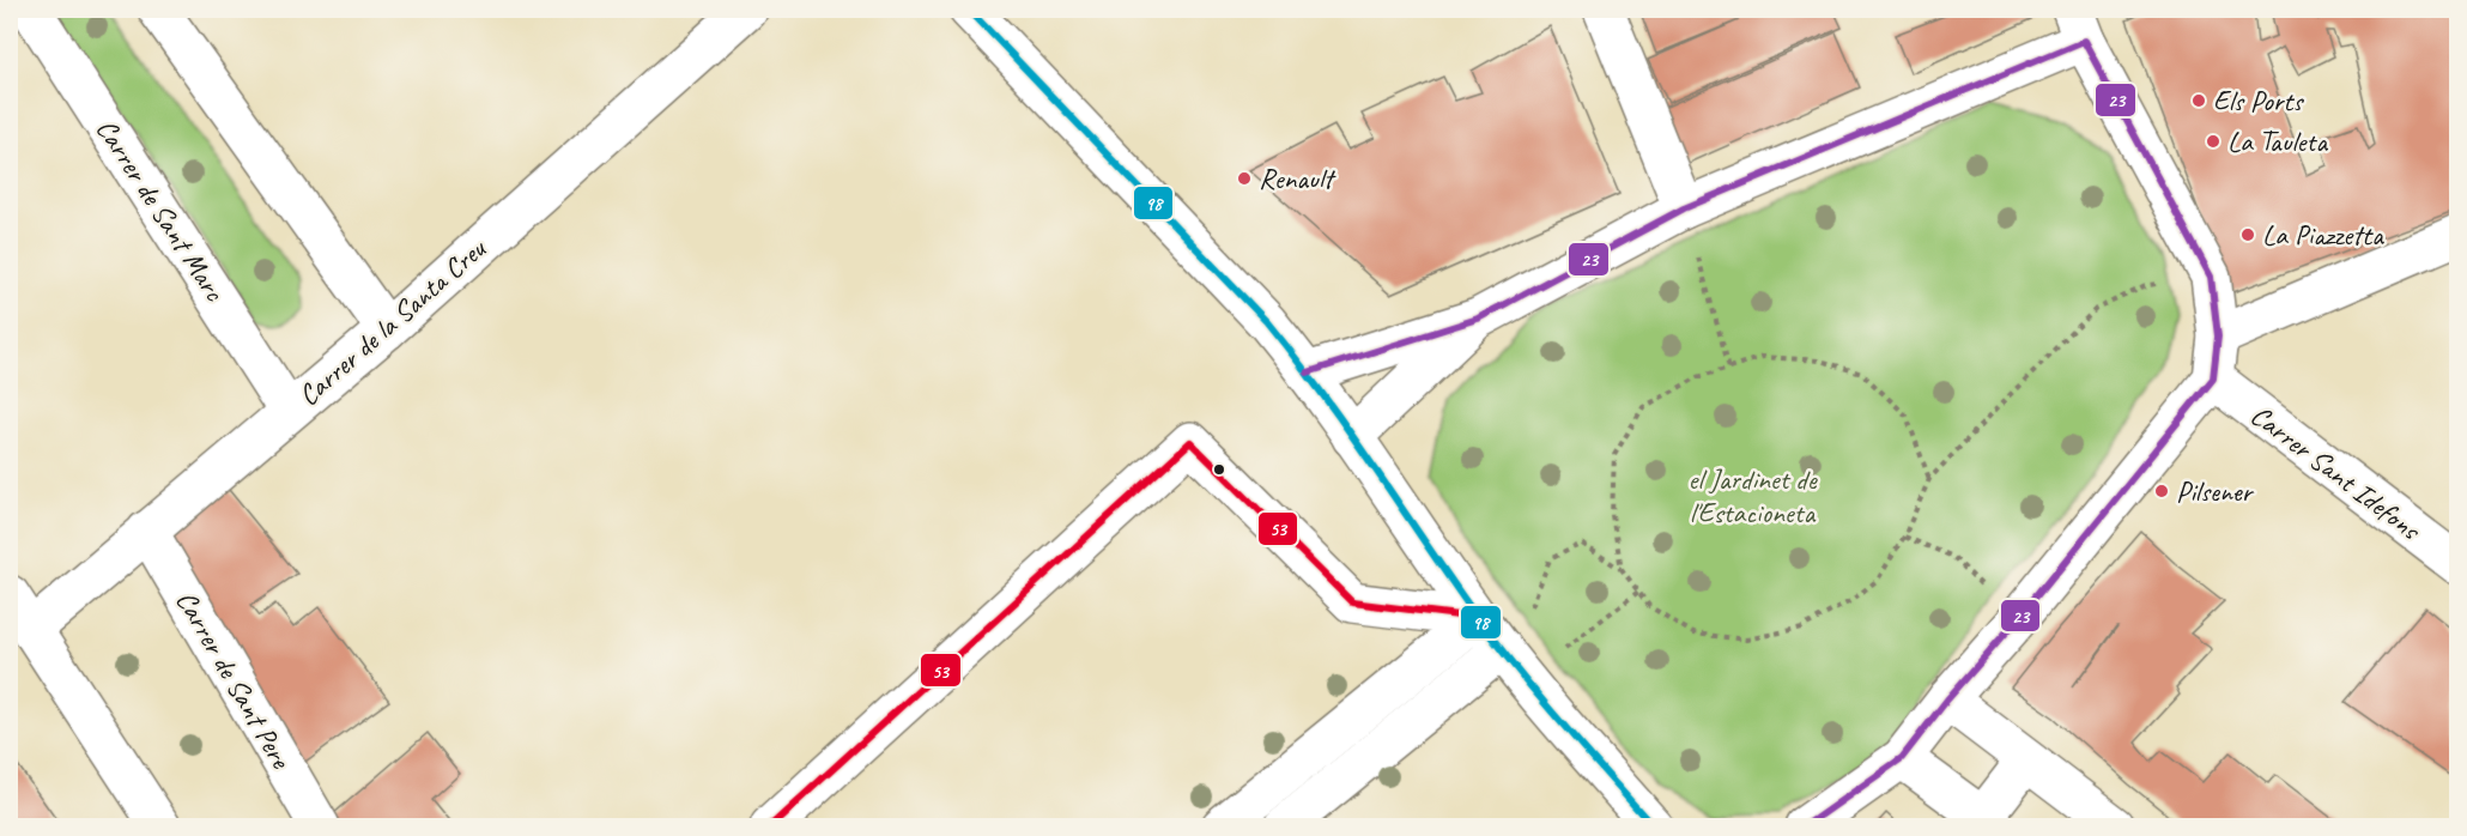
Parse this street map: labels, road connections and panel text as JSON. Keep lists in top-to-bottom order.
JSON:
{
  "streets": {
    "street": [
      "Carrer de Sant Marc",
      "Carrer de la Santa Creu",
      "Carrer Sant Idefons",
      "Carrer de Sant Pere"
    ]
  },
  "crossings": [
    ["Carrer de Sant Marc", "Carrer de la Santa Creu"],
    ["Carrer de la Santa Creu", "Carrer de Sant Pere"]
  ],
  "parks": ["el Jardinet de l'Estacioneta"],
  "places": [
    "Els Ports",
    "La Tauleta",
    "Renault",
    "La Piazzetta",
    "Pilsener"
  ],
  "lines": ["transit line 98", "transit line 23", "transit line 53"]
}
